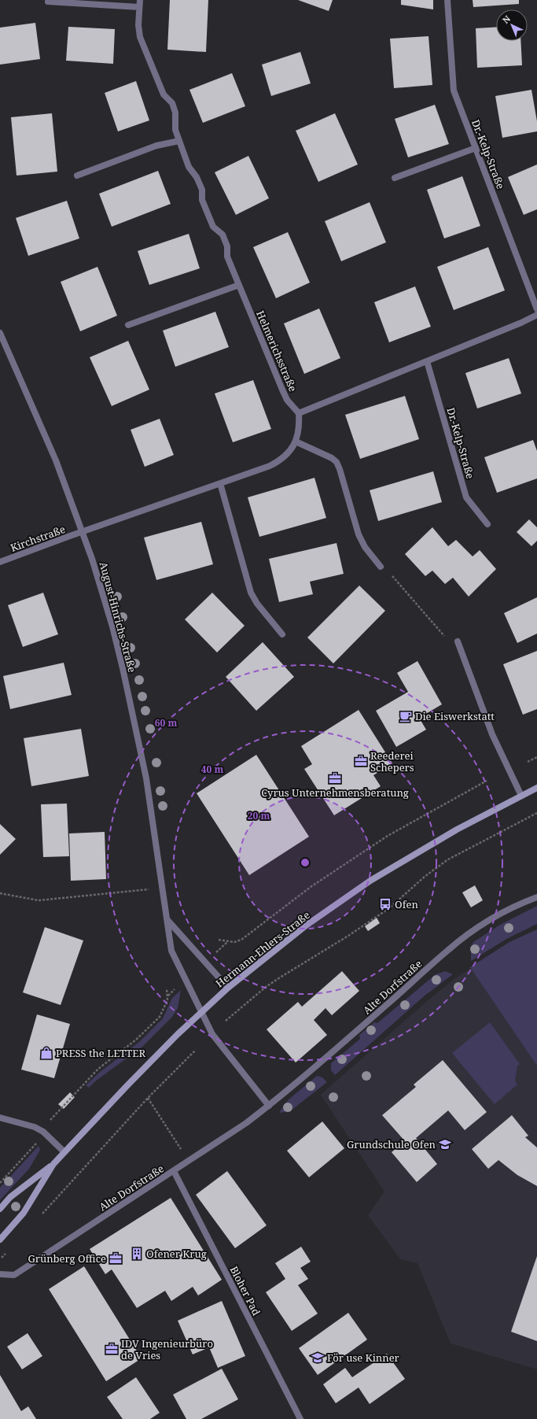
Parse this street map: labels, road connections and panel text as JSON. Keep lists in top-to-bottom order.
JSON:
{
  "streets": {
    "street": [
      "Dr.-Kelp-Straße",
      "Helmerichsstraße",
      "Kirchstraße",
      "August-Hinrichs-Straße",
      "Hermann-Ehlers-Straße",
      "Alte Dorfstraße",
      "Bloher Pad"
    ]
  },
  "crossings": [
    ["Kirchstraße", "August-Hinrichs-Straße"],
    ["August-Hinrichs-Straße", "Hermann-Ehlers-Straße"],
    ["Alte Dorfstraße", "Bloher Pad"]
  ],
  "places": {
    "cafe": ["Die Eiswerkstatt"],
    "office": [
      "Reederei Schepers",
      "Cyrus Unternehmensberatung",
      "Grünberg Office",
      "IDV Ingenieurbüro de Vries"
    ],
    "bus stop": ["Ofen"],
    "shop": ["PRESS the LETTER"],
    "school or university": ["Grundschule Ofen", "För use Kinner"],
    "building": ["Ofener Krug"]
  },
  "north": "top left",
  "rings": ["60 m", "40 m", "20 m"]
}
